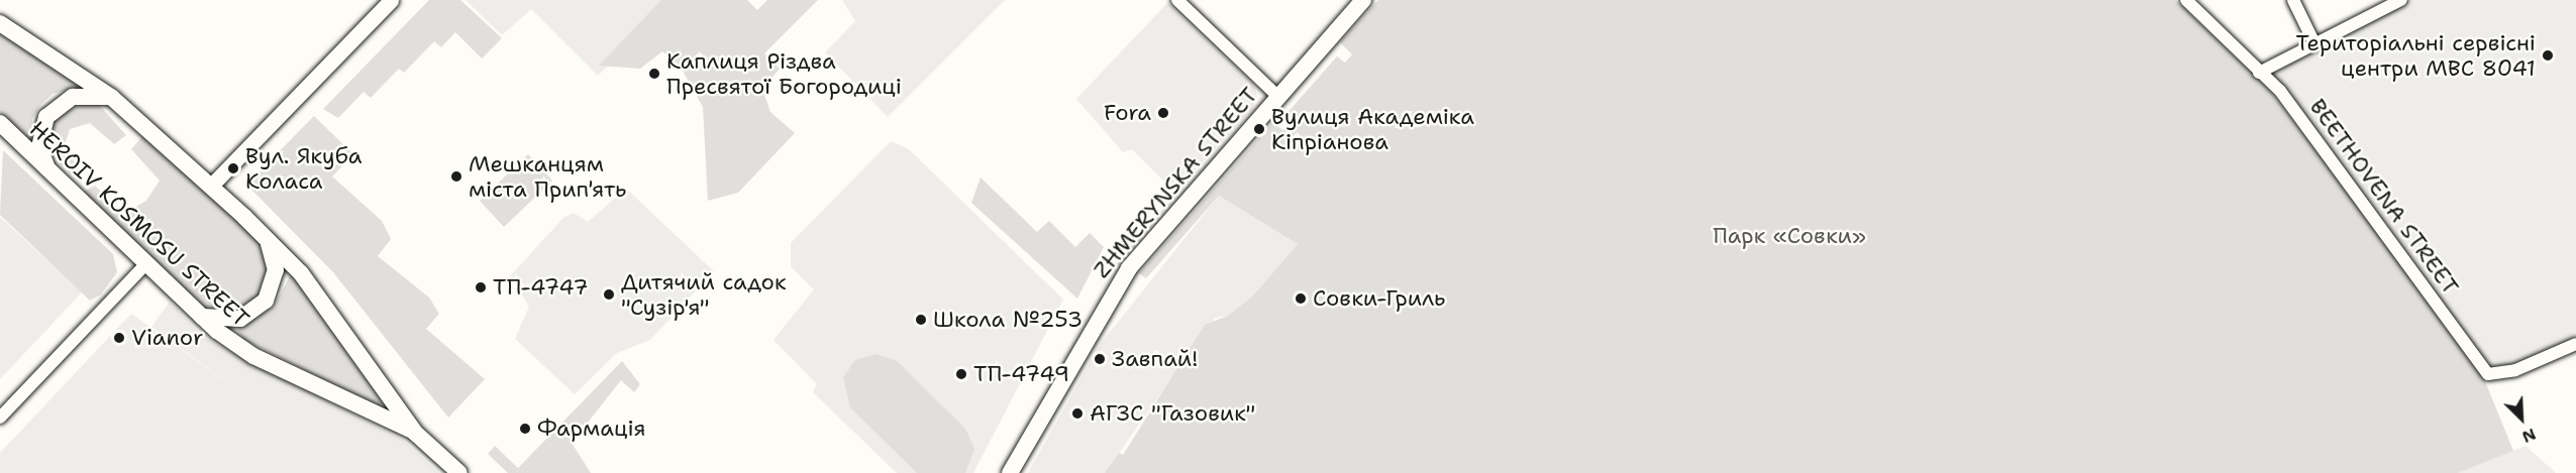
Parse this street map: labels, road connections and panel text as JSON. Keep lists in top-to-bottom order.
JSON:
{
  "streets": {
    "main road": ["ZHMERYNSKA STREET", "HEROIV KOSMOSU STREET"],
    "street": ["BEETHOVENA STREET"]
  },
  "parks": ["Парк «Совки»"],
  "places": [
    "Територіальні сервісні центри МВС 8041",
    "Каплиця Різдва Пресвятої Богородиці",
    "Fora",
    "Вулиця Академіка Кіпріанова",
    "Вул. Якуба Коласа",
    "Мешканцям міста Прип'ять",
    "ТП-4747",
    "Дитячий садок \"Сузір'я\"",
    "Совки-Гриль",
    "Школа №253",
    "Vianor",
    "Завпай!",
    "ТП-4749",
    "АГЗС \"Газовик\"",
    "Фармація"
  ],
  "north": "bottom right"
}
